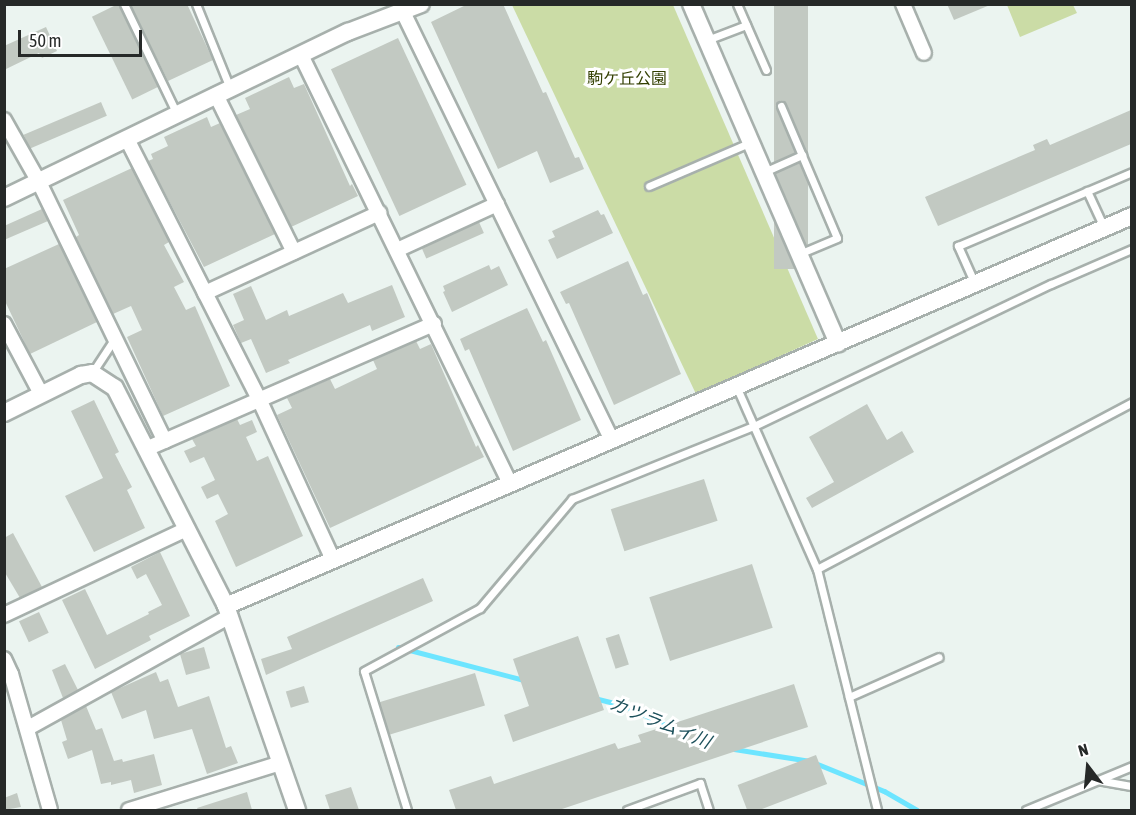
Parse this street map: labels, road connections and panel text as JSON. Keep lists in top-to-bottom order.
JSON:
{
  "water": ["カツラムイ川"],
  "parks": ["駒ケ丘公園"],
  "scale_bar": "50 m",
  "north": "top"
}
